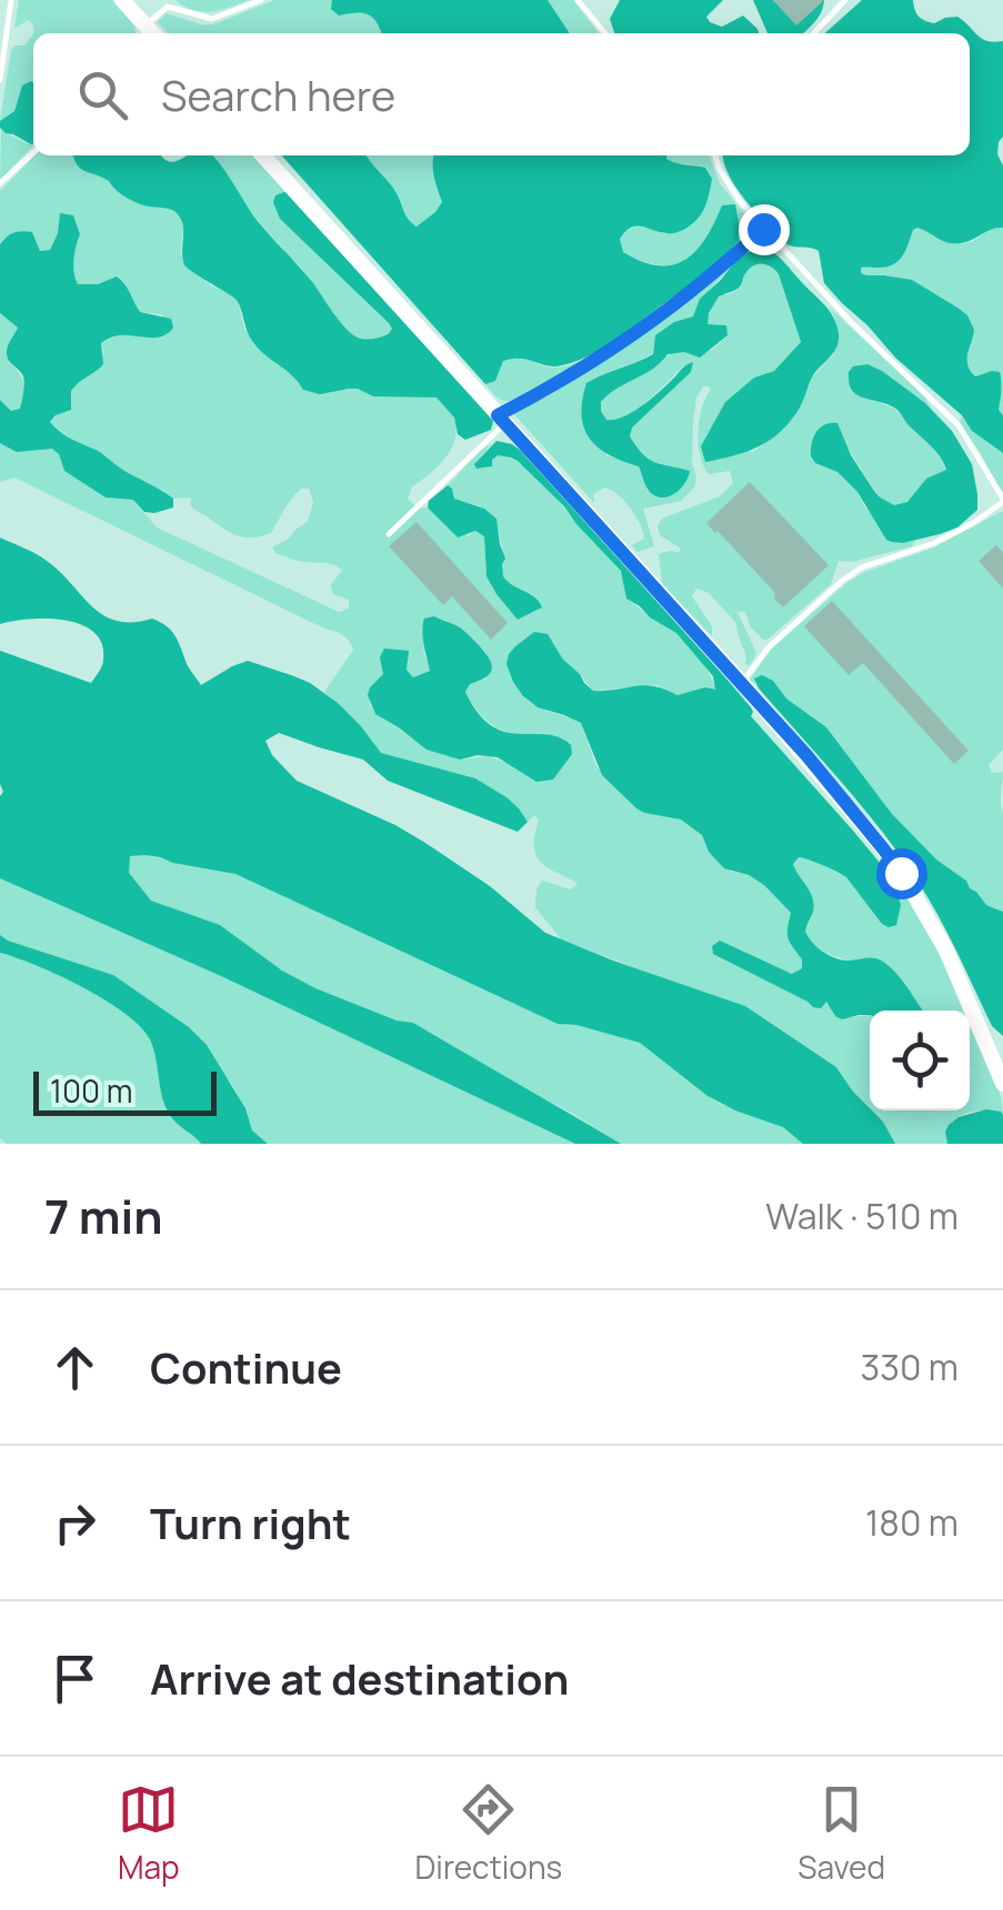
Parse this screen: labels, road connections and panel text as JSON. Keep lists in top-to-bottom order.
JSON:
{
  "scale_bar": "100 m",
  "page": {
    "search": "Search here",
    "scale": "100 m",
    "heading": ["7 min", "Walk · 510 m"],
    "list": [
      ["Continue", "330 m"],
      ["Turn right", "180 m"],
      "Arrive at destination"
    ],
    "nav": ["Map", "Directions", "Saved"]
  }
}
